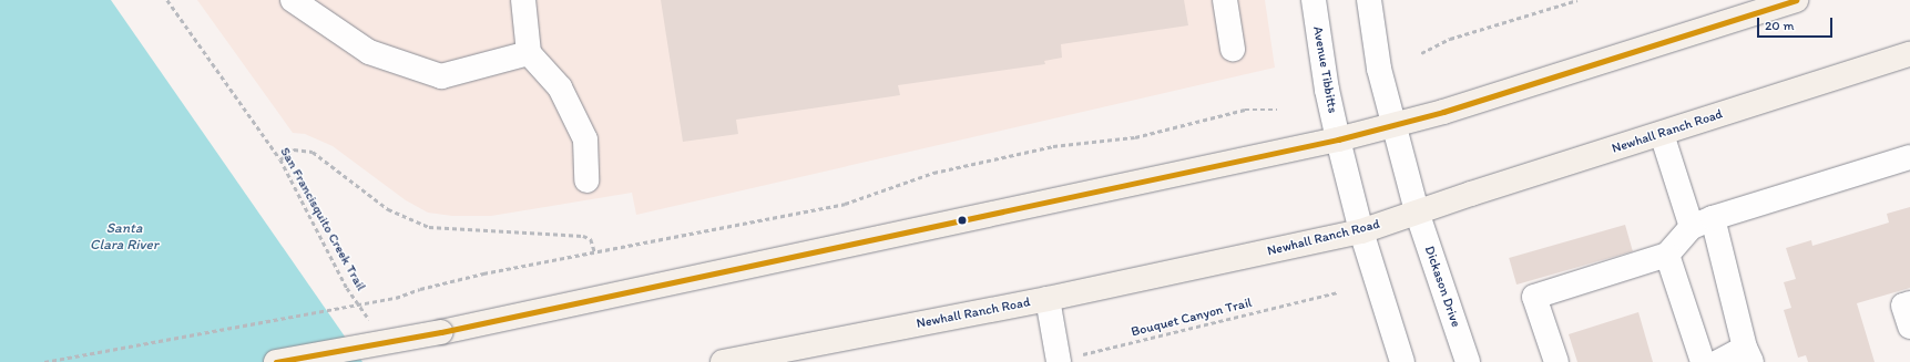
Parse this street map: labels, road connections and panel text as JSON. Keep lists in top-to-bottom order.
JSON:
{
  "streets": {
    "main road": ["Newhall Ranch Road"],
    "street": ["Avenue Tibbitts", "Dickason Drive"],
    "path": ["San Francisquito Creek Trail", "Bouquet Canyon Trail"]
  },
  "crossings": [
    ["Avenue Tibbitts", "Newhall Ranch Road"],
    ["Newhall Ranch Road", "Dickason Drive"]
  ],
  "water": ["Santa Clara River"],
  "scale_bar": "20 m"
}
